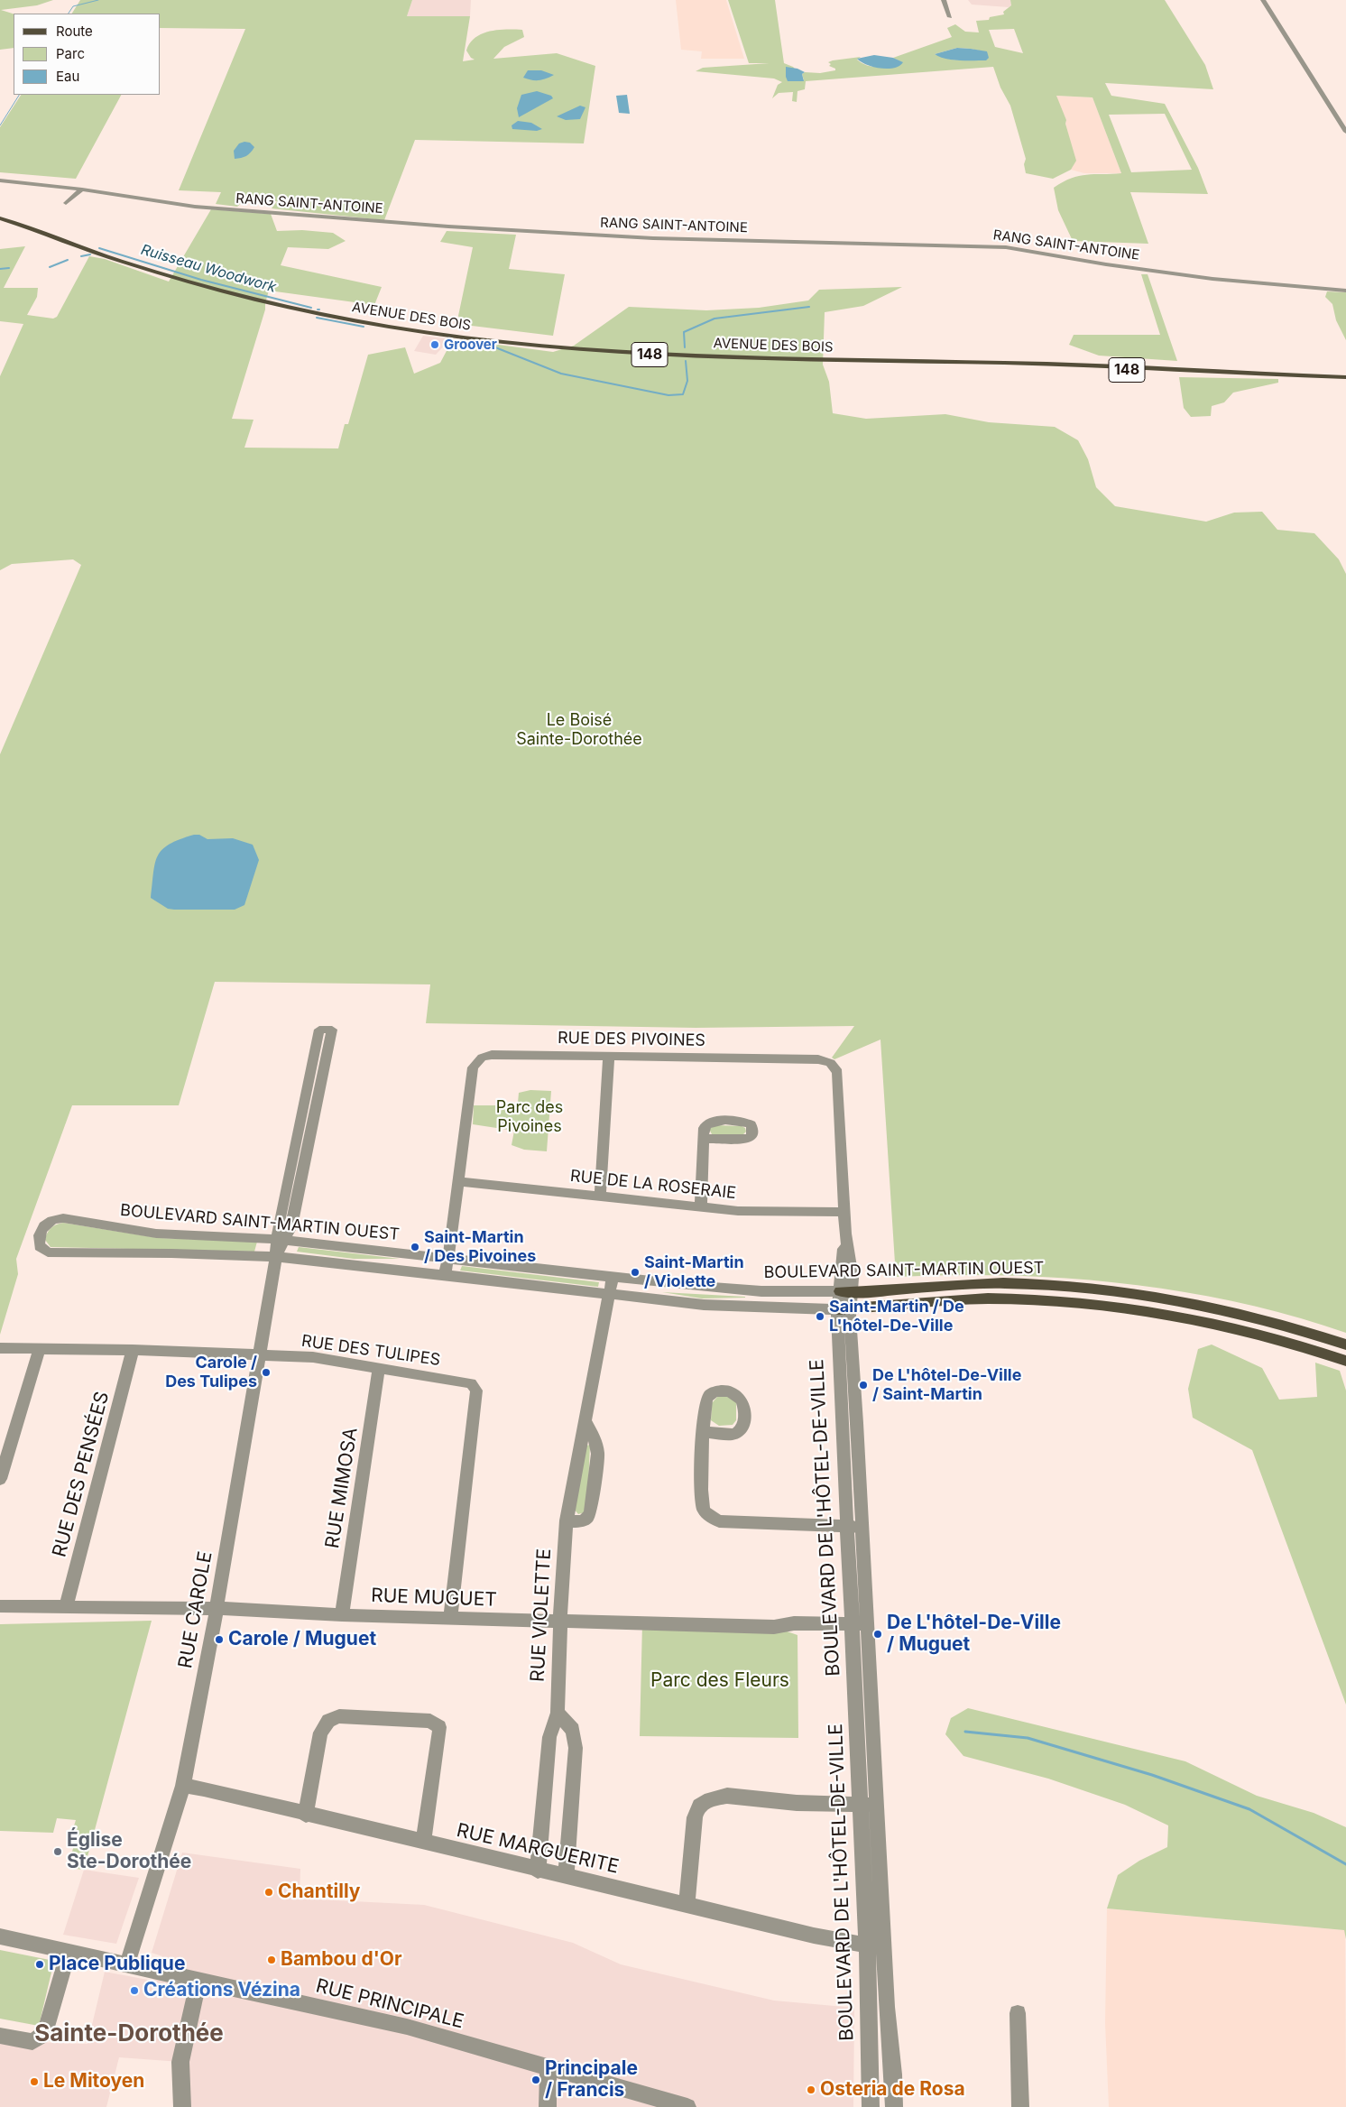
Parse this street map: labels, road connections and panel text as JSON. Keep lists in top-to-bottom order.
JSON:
{
  "streets": {
    "main road": ["AVENUE DES BOIS", "148", "BOULEVARD SAINT-MARTIN OUEST"],
    "street": [
      "RANG SAINT-ANTOINE",
      "RUE DES PIVOINES",
      "RUE DE LA ROSERAIE",
      "RUE DES TULIPES",
      "RUE DES PENSÉES",
      "RUE MIMOSA",
      "BOULEVARD DE L'HÔTEL-DE-VILLE",
      "RUE MUGUET",
      "RUE CAROLE",
      "RUE VIOLETTE",
      "RUE MARGUERITE",
      "RUE PRINCIPALE"
    ]
  },
  "crossings": [
    ["RUE DES PIVOINES", "RUE DE LA ROSERAIE"],
    ["RUE DES PIVOINES", "BOULEVARD SAINT-MARTIN OUEST"],
    ["RUE DES PIVOINES", "BOULEVARD DE L'HÔTEL-DE-VILLE"],
    ["BOULEVARD SAINT-MARTIN OUEST", "BOULEVARD DE L'HÔTEL-DE-VILLE"],
    ["BOULEVARD SAINT-MARTIN OUEST", "RUE CAROLE"],
    ["BOULEVARD SAINT-MARTIN OUEST", "RUE VIOLETTE"],
    ["RUE DES TULIPES", "RUE DES PENSÉES"],
    ["RUE DES TULIPES", "RUE MIMOSA"],
    ["RUE DES TULIPES", "RUE MUGUET"],
    ["RUE DES TULIPES", "RUE CAROLE"],
    ["RUE DES PENSÉES", "RUE MUGUET"],
    ["RUE MIMOSA", "RUE MUGUET"],
    ["BOULEVARD DE L'HÔTEL-DE-VILLE", "RUE MUGUET"],
    ["BOULEVARD DE L'HÔTEL-DE-VILLE", "RUE MARGUERITE"],
    ["RUE MUGUET", "RUE CAROLE"],
    ["RUE MUGUET", "RUE VIOLETTE"],
    ["RUE CAROLE", "RUE MARGUERITE"],
    ["RUE CAROLE", "RUE PRINCIPALE"],
    ["RUE VIOLETTE", "RUE MARGUERITE"]
  ],
  "districts": ["Sainte-Dorothée"],
  "water": ["Ruisseau Woodwork"],
  "parks": ["Le Boisé Sainte-Dorothée", "Parc des Pivoines", "Parc des Fleurs"],
  "places": [
    "Groover",
    "Saint-Martin / Des Pivoines",
    "Saint-Martin / Violette",
    "Saint-Martin / De L'hôtel-De-Ville",
    "Carole / Des Tulipes",
    "De L'hôtel-De-Ville / Saint-Martin",
    "De L'hôtel-De-Ville / Muguet",
    "Carole / Muguet",
    "Église Ste-Dorothée",
    "Chantilly",
    "Bambou d'Or",
    "Place Publique",
    "Créations Vézina",
    "Principale / Francis",
    "Le Mitoyen",
    "Osteria de Rosa"
  ],
  "legend": ["Route", "Parc", "Eau"]
}
